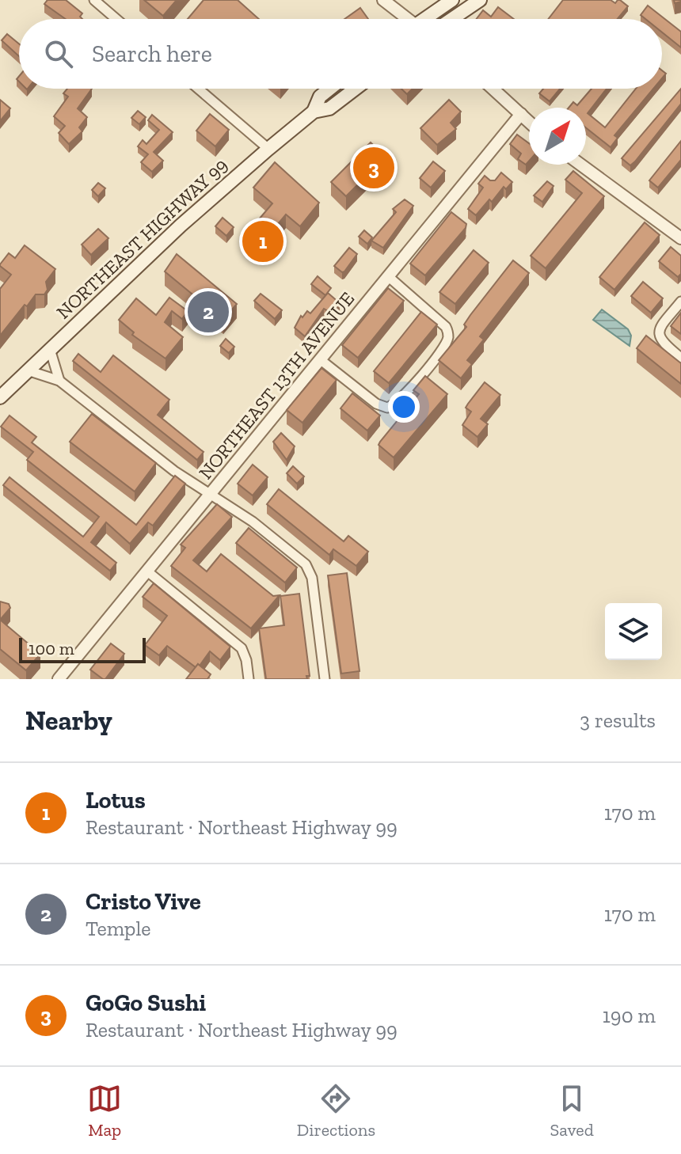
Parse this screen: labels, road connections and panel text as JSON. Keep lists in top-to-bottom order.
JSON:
{
  "streets": {
    "main road": ["NORTHEAST HIGHWAY 99"],
    "street": ["NORTHEAST 13TH AVENUE"]
  },
  "scale_bar": "100 m",
  "north": "top right",
  "page": {
    "search": "Search here",
    "pins": ["3", "1", "2"],
    "scale": "100 m",
    "heading": ["Nearby", "3 results"],
    "list": [
      {
        "mark": "1",
        "name": "Lotus",
        "note": "Restaurant · Northeast Highway 99",
        "value": "170 m"
      },
      {
        "mark": "2",
        "name": "Cristo Vive",
        "note": "Temple",
        "value": "170 m"
      },
      {
        "mark": "3",
        "name": "GoGo Sushi",
        "note": "Restaurant · Northeast Highway 99",
        "value": "190 m"
      }
    ],
    "nav": ["Map", "Directions", "Saved"]
  }
}
